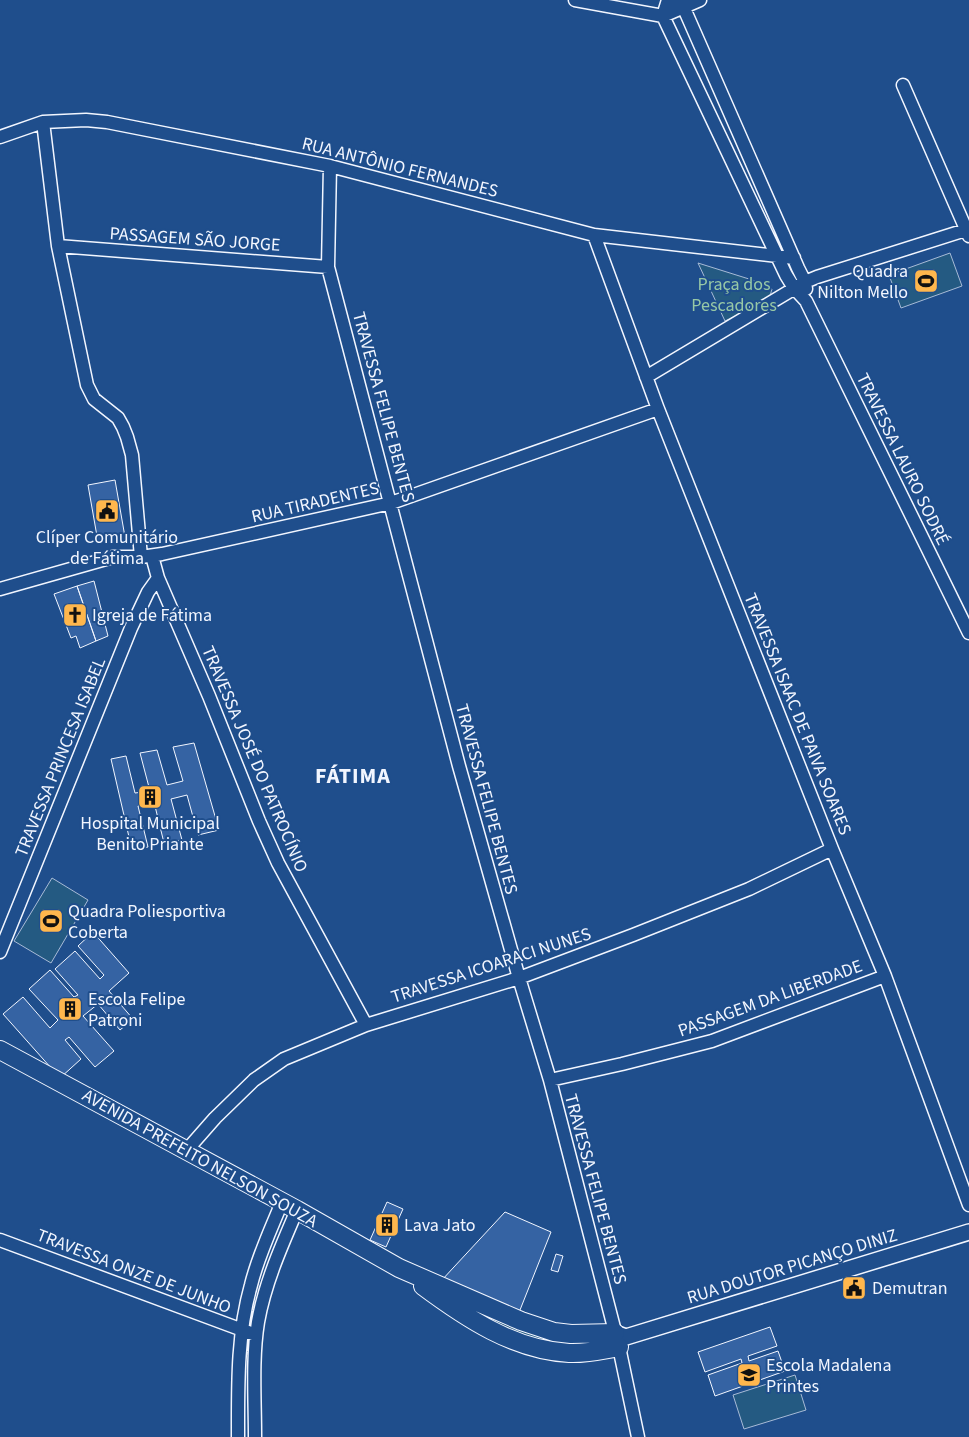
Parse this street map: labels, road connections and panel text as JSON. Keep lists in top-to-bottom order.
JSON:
{
  "streets": {
    "main road": ["AVENIDA PREFEITO NELSON SOUZA"],
    "street": [
      "RUA ANTÔNIO FERNANDES",
      "PASSAGEM SÃO JORGE",
      "TRAVESSA FELIPE BENTES",
      "TRAVESSA LAURO SODRÉ",
      "RUA TIRADENTES",
      "TRAVESSA ISAAC DE PAIVA SOARES",
      "TRAVESSA PRINCESA ISABEL",
      "TRAVESSA JOSÉ DO PATROCÍNIO",
      "TRAVESSA ICOARACI NUNES",
      "PASSAGEM DA LIBERDADE",
      "RUA DOUTOR PICANÇO DINIZ",
      "TRAVESSA ONZE DE JUNHO"
    ]
  },
  "crossings": [
    ["RUA ANTÔNIO FERNANDES", "TRAVESSA FELIPE BENTES"],
    ["RUA ANTÔNIO FERNANDES", "TRAVESSA LAURO SODRÉ"],
    ["RUA ANTÔNIO FERNANDES", "TRAVESSA ISAAC DE PAIVA SOARES"],
    ["RUA ANTÔNIO FERNANDES", "TRAVESSA JOSÉ DO PATROCÍNIO"],
    ["PASSAGEM SÃO JORGE", "TRAVESSA FELIPE BENTES"],
    ["PASSAGEM SÃO JORGE", "TRAVESSA JOSÉ DO PATROCÍNIO"],
    ["TRAVESSA FELIPE BENTES", "RUA TIRADENTES"],
    ["TRAVESSA FELIPE BENTES", "TRAVESSA ICOARACI NUNES"],
    ["TRAVESSA FELIPE BENTES", "PASSAGEM DA LIBERDADE"],
    ["TRAVESSA FELIPE BENTES", "AVENIDA PREFEITO NELSON SOUZA"],
    ["TRAVESSA FELIPE BENTES", "RUA DOUTOR PICANÇO DINIZ"],
    ["RUA TIRADENTES", "TRAVESSA ISAAC DE PAIVA SOARES"],
    ["RUA TIRADENTES", "TRAVESSA JOSÉ DO PATROCÍNIO"],
    ["TRAVESSA ISAAC DE PAIVA SOARES", "TRAVESSA ICOARACI NUNES"],
    ["TRAVESSA ISAAC DE PAIVA SOARES", "PASSAGEM DA LIBERDADE"],
    ["TRAVESSA PRINCESA ISABEL", "TRAVESSA JOSÉ DO PATROCÍNIO"],
    ["TRAVESSA JOSÉ DO PATROCÍNIO", "TRAVESSA ICOARACI NUNES"],
    ["TRAVESSA ICOARACI NUNES", "AVENIDA PREFEITO NELSON SOUZA"],
    ["AVENIDA PREFEITO NELSON SOUZA", "RUA DOUTOR PICANÇO DINIZ"]
  ],
  "districts": ["FÁTIMA"],
  "parks": ["Praça dos Pescadores"],
  "places": {
    "sports": ["Quadra Nilton Mello", "Quadra Poliesportiva Coberta"],
    "public building": ["Clíper Comunitário de Fátima", "Demutran"],
    "church": ["Igreja de Fátima"],
    "building": ["Hospital Municipal Benito Priante", "Escola Felipe Patroni", "Lava Jato"],
    "school or university": ["Escola Madalena Printes"]
  }
}
